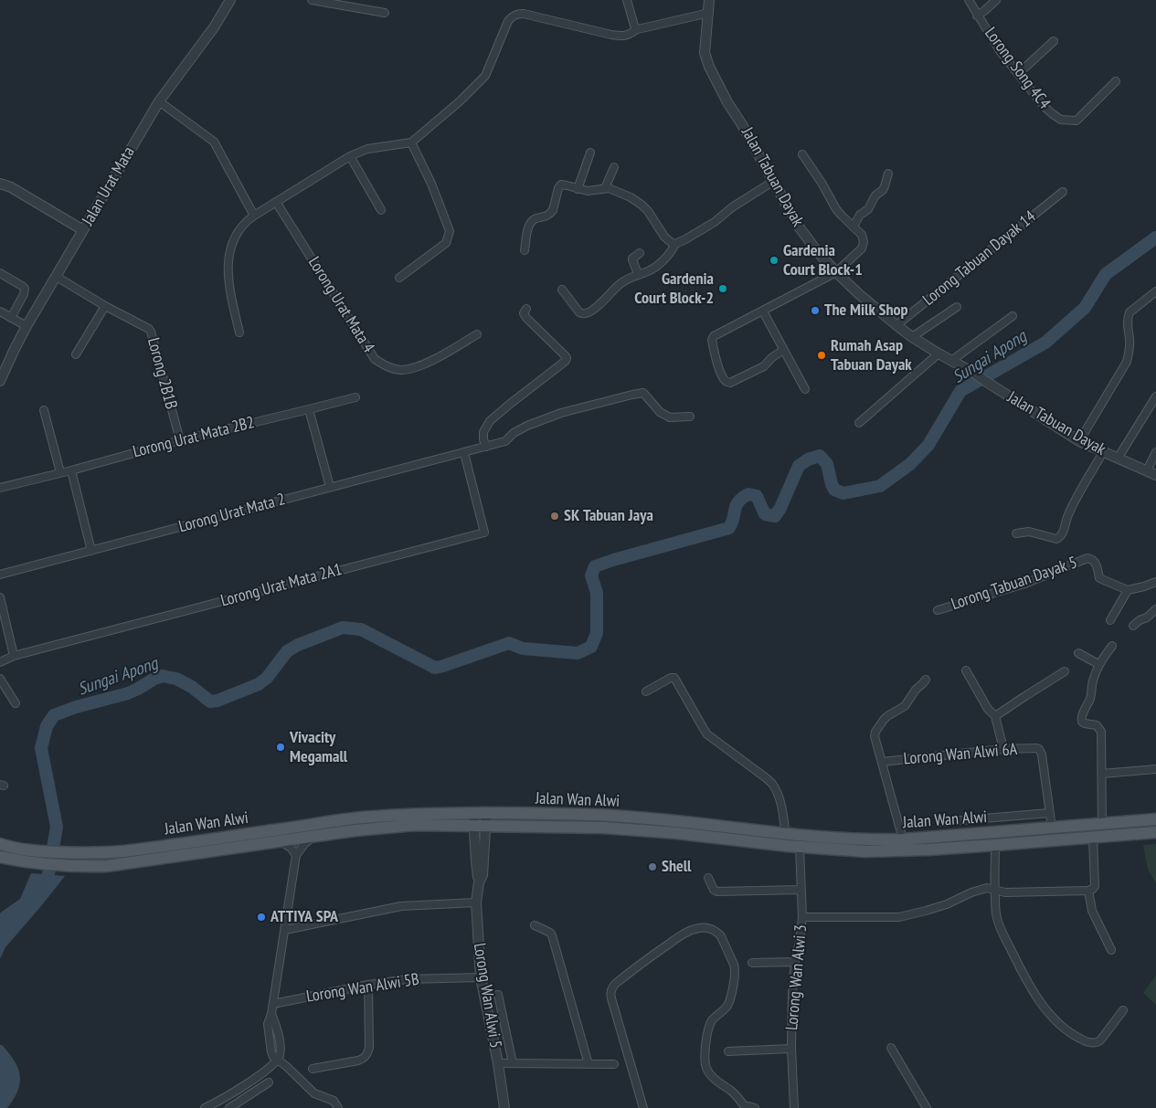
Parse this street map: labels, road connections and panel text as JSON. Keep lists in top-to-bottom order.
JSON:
{
  "streets": {
    "main road": ["Jalan Wan Alwi"],
    "street": [
      "Lorong Song 4C4",
      "Jalan Tabuan Dayak",
      "Jalan Urat Mata",
      "Lorong Tabuan Dayak 14",
      "Lorong Urat Mata 4",
      "Lorong 2B1B",
      "Lorong Urat Mata 2B2",
      "Lorong Urat Mata 2",
      "Lorong Tabuan Dayak 5",
      "Lorong Urat Mata 2A1",
      "Lorong Wan Alwi 6A",
      "Lorong Wan Alwi 3",
      "Lorong Wan Alwi 5B",
      "Lorong Wan Alwi 5"
    ]
  },
  "crossings": [
    ["Jalan Tabuan Dayak", "Lorong Tabuan Dayak 14"],
    ["Jalan Urat Mata", "Lorong 2B1B"],
    ["Lorong 2B1B", "Lorong Urat Mata 2B2"],
    ["Lorong Urat Mata 2", "Lorong Urat Mata 2A1"],
    ["Jalan Wan Alwi", "Lorong Wan Alwi 3"],
    ["Jalan Wan Alwi", "Lorong Wan Alwi 5"],
    ["Lorong Wan Alwi 5B", "Lorong Wan Alwi 5"]
  ],
  "water": ["Sungai Apong"],
  "places": [
    "Gardenia Court Block-1",
    "Gardenia Court Block-2",
    "The Milk Shop",
    "Rumah Asap Tabuan Dayak",
    "SK Tabuan Jaya",
    "Vivacity Megamall",
    "Shell",
    "ATTIYA SPA"
  ]
}
